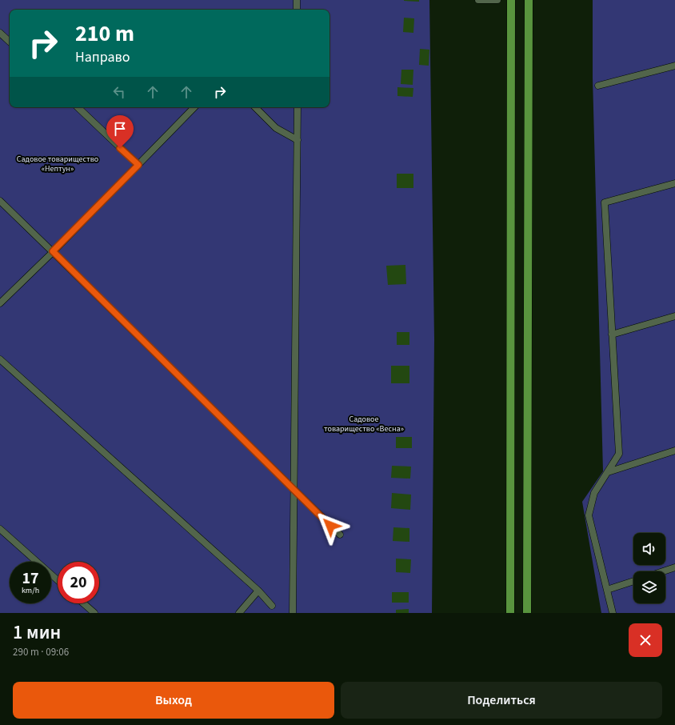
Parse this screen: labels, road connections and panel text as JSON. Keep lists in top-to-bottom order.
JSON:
{
  "parks": ["Садовое товарищество «Нептун»", "Садовое товарищество «Весна»"],
  "page": {
    "turn": ["210 m", "Направо"],
    "speed": "17 km/h",
    "limit": "20",
    "heading": ["1 мин", "290 m · 09:06"],
    "buttons": ["Выход", "Поделиться"]
  }
}
